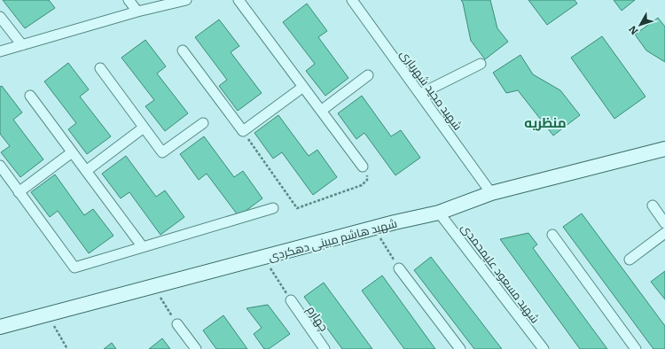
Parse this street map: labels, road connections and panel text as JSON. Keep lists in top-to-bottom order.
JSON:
{
  "streets": {
    "main road": ["شهید هاشم مبینی دهکردی"],
    "street": ["شهید مجید شهریاری", "شهید مسعود علیمحمدی", "چهارم"]
  },
  "crossings": [
    ["شهید مجید شهریاری", "شهید هاشم مبینی دهکردی"],
    ["شهید هاشم مبینی دهکردی", "شهید مسعود علیمحمدی"]
  ],
  "districts": ["منظریه"],
  "north": "bottom left"
}
